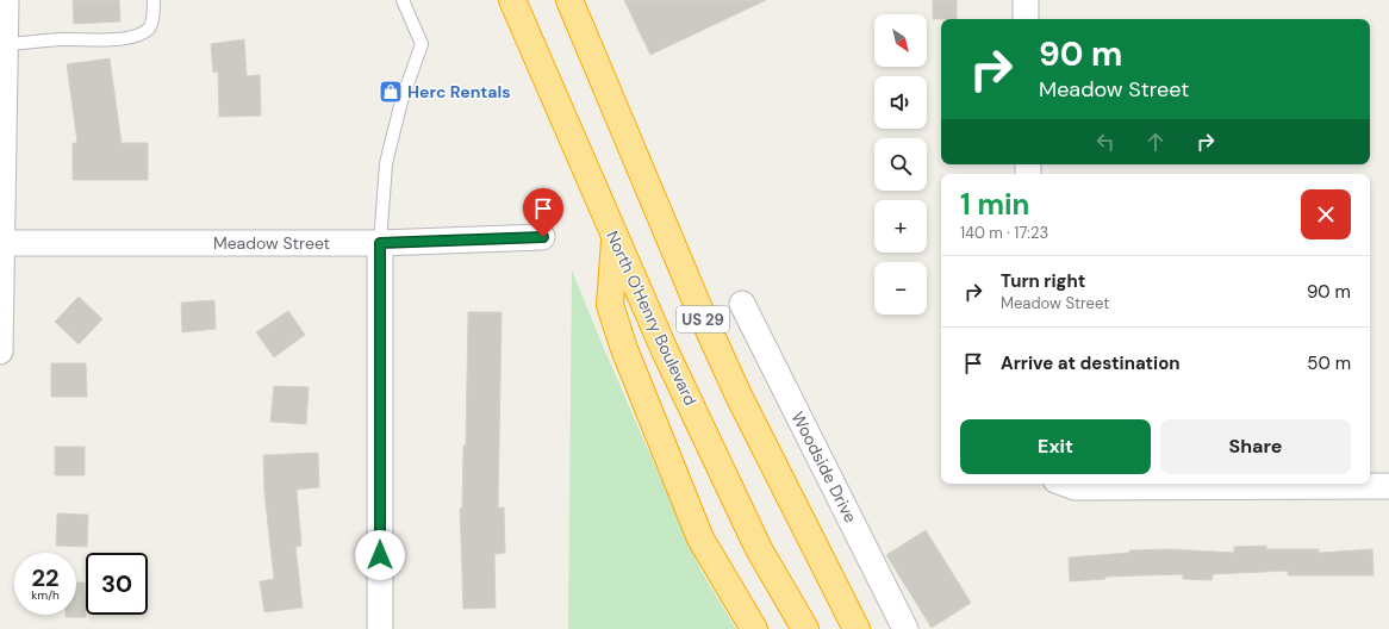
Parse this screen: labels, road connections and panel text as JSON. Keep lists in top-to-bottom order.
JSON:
{
  "streets": {
    "highway": ["North O'Henry Boulevard", "US 29"],
    "street": ["Meadow Street", "Woodside Drive"]
  },
  "places": {
    "shop": ["Herc Rentals"]
  },
  "north": "bottom right",
  "page": {
    "map_buttons": ["+", "−"],
    "turn": ["90 m", "Meadow Street"],
    "heading": ["1 min", "140 m · 17:23"],
    "list": [
      {
        "name": "Turn right",
        "note": "Meadow Street",
        "value": "90 m"
      },
      {
        "name": "Arrive at destination",
        "value": "50 m"
      }
    ],
    "buttons": ["Exit", "Share"],
    "speed": "22 km/h",
    "limit": "30"
  }
}
